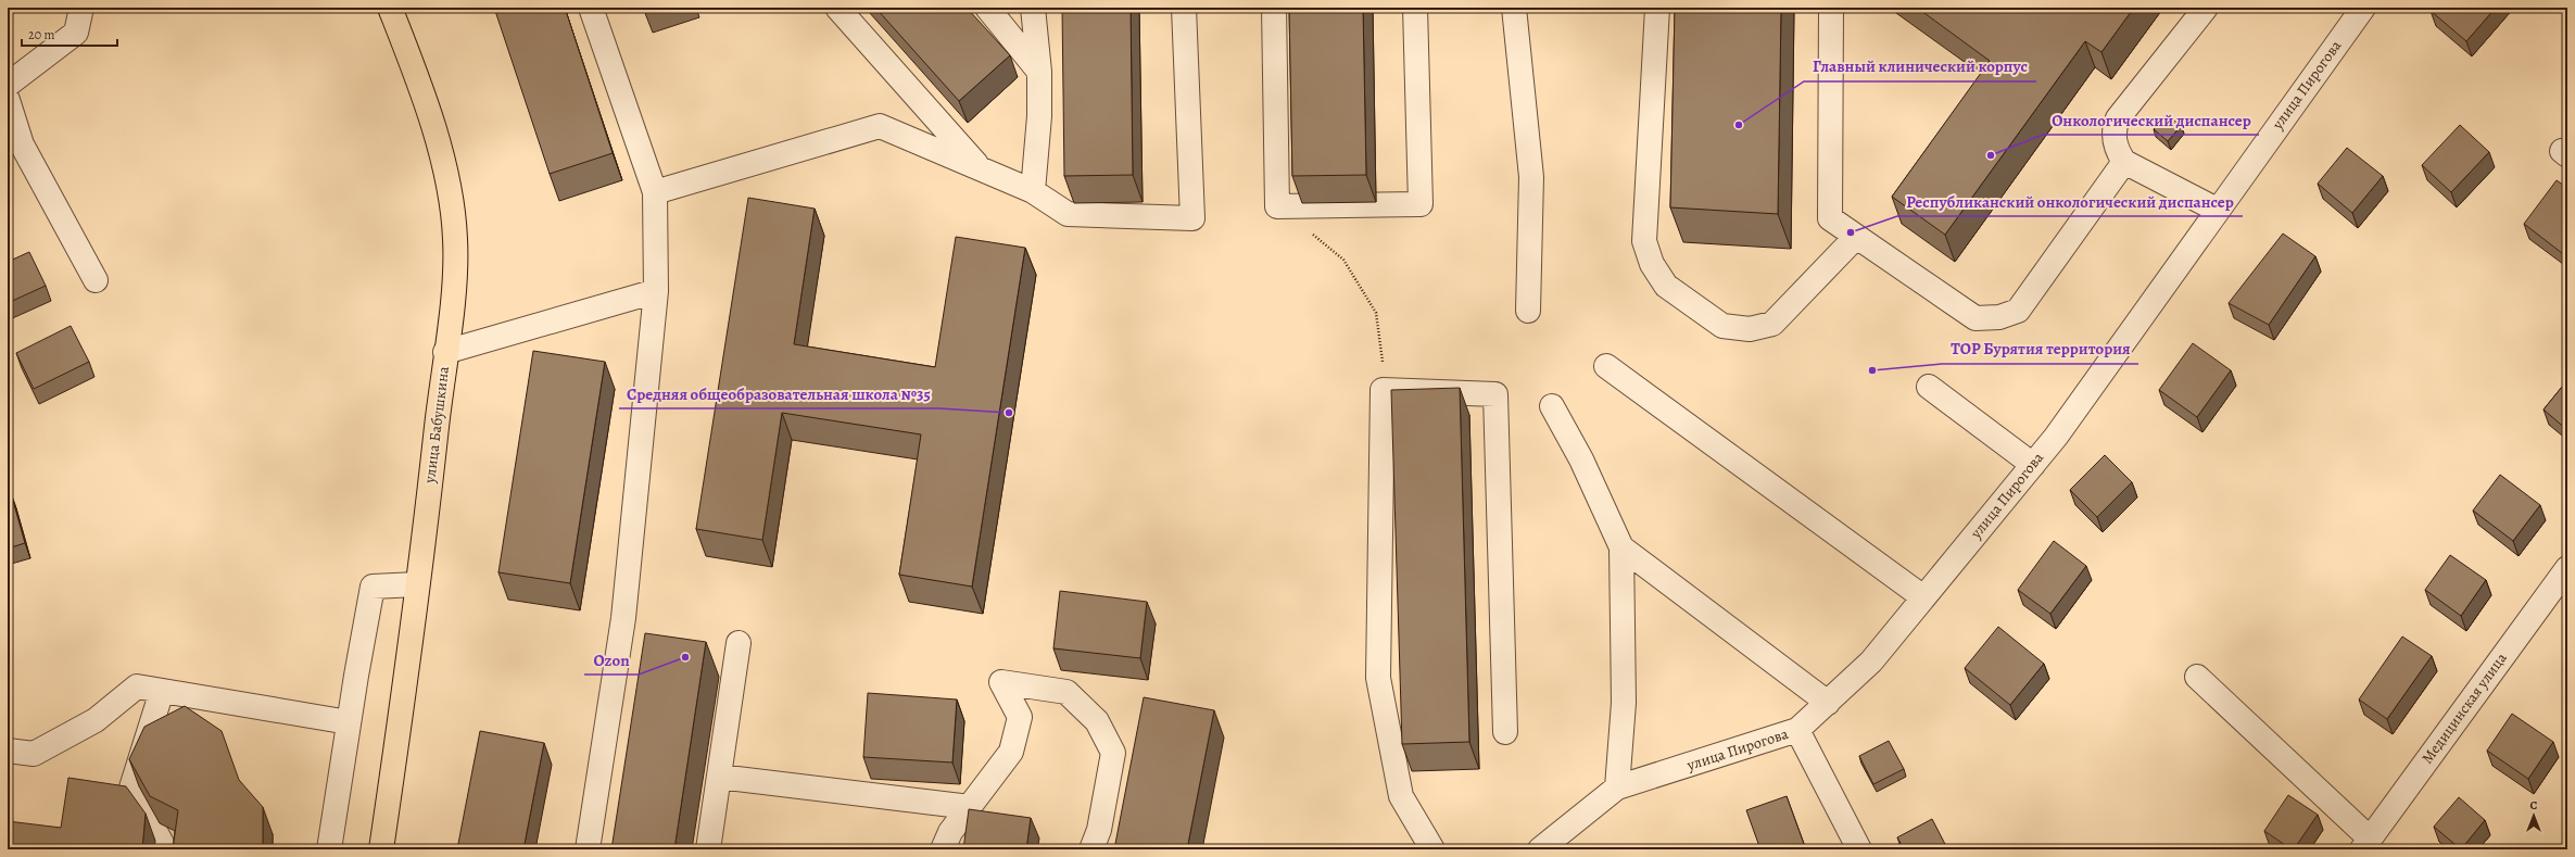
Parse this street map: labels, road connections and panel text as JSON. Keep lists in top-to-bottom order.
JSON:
{
  "streets": {
    "main road": ["улица Бабушкина"],
    "street": ["улица Пирогова", "Медицинская улица"]
  },
  "places": [
    "Главный клинический корпус",
    "Онкологический диспансер",
    "Республиканский онкологический диспансер",
    "ТОР Бурятия территория",
    "Средняя общеобразовательная школа №35",
    "Ozon"
  ],
  "scale_bar": "20 m",
  "north": "top"
}
